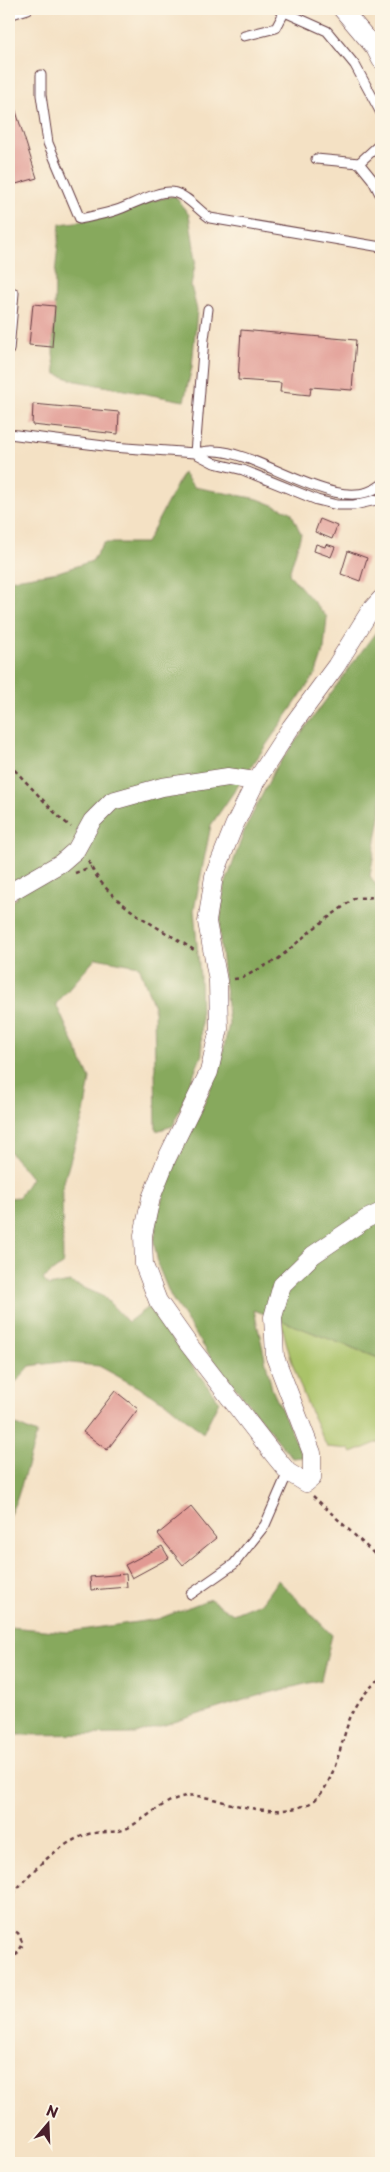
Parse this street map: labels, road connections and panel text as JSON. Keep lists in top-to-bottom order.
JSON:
{
  "north": "top"
}
